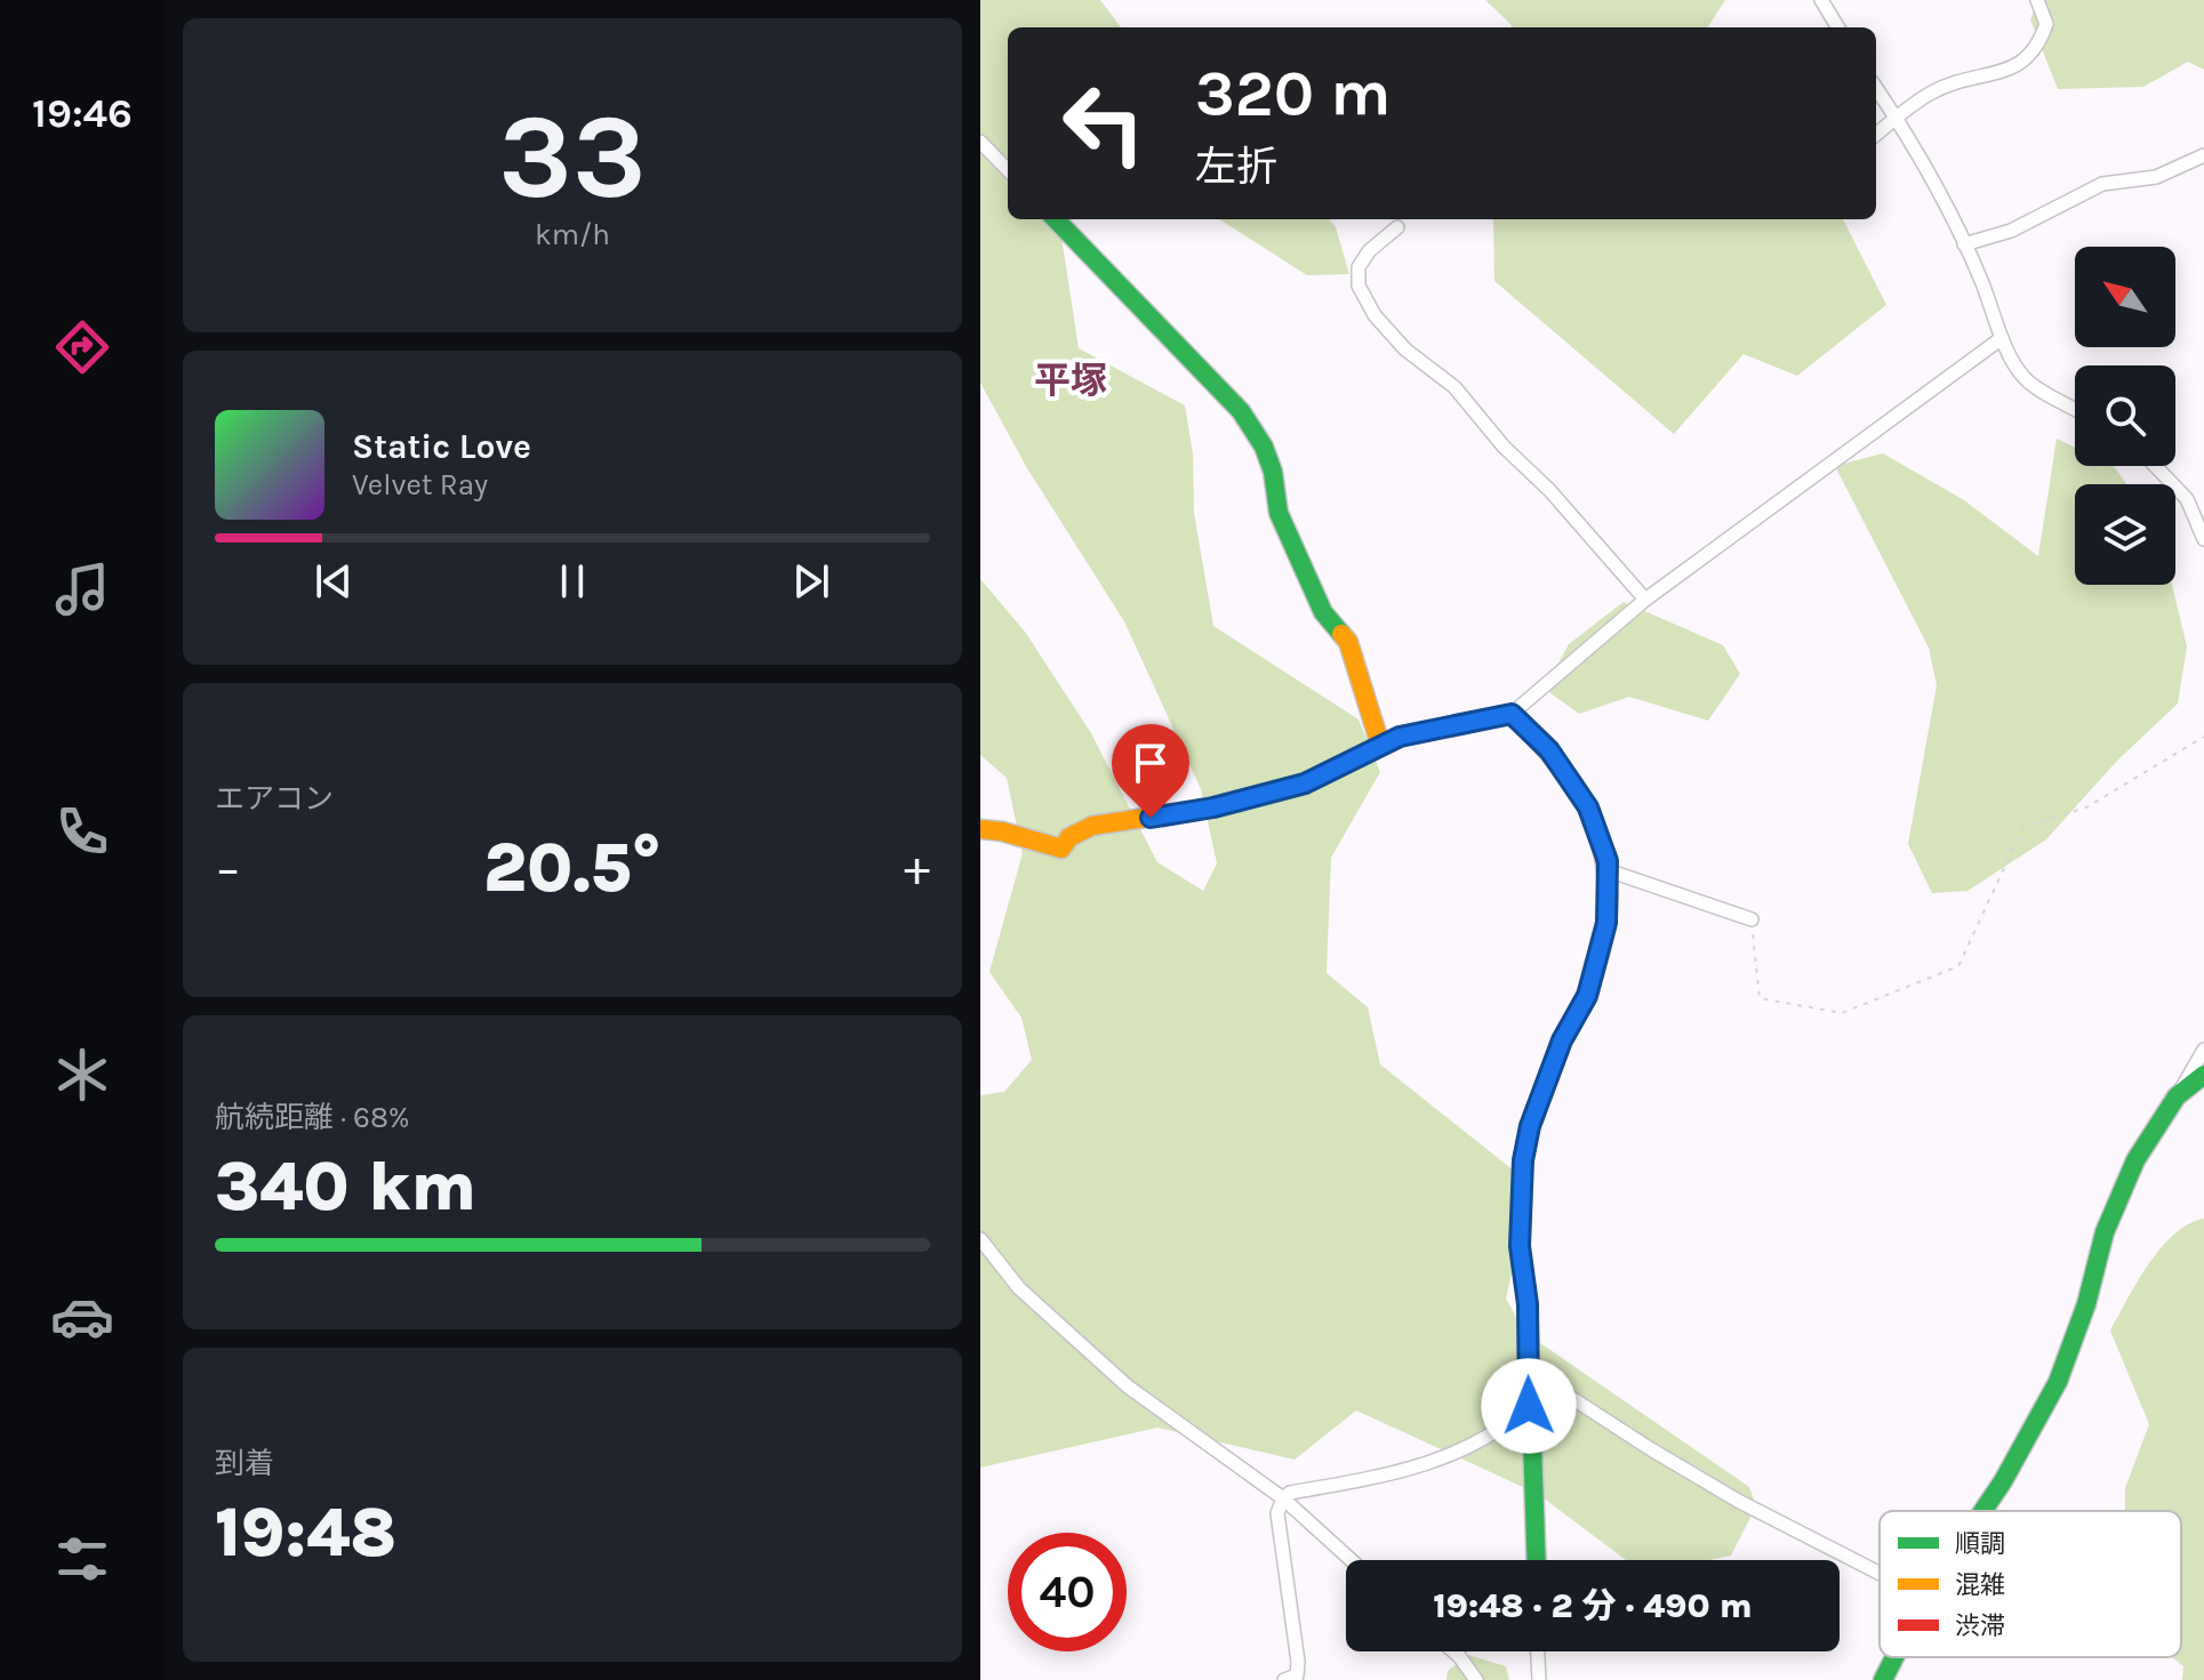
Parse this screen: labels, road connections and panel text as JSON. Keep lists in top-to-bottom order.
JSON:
{
  "districts": ["平塚"],
  "legend": ["順調", "混雑", "渋滞"],
  "north": "top left",
  "page": {
    "tabs": "19:46",
    "tile": [
      ["33", "km/h"],
      "エアコン",
      ["航続距離 · 68%", "340 km"],
      ["到着", "19:48"]
    ],
    "turn": ["320 m", "左折"],
    "song": ["Static Love", "Velvet Ray"],
    "heat": ["−", "20.5°", "+"],
    "limit": "40",
    "trip": "19:48 · 2 分 · 490 m"
  }
}
